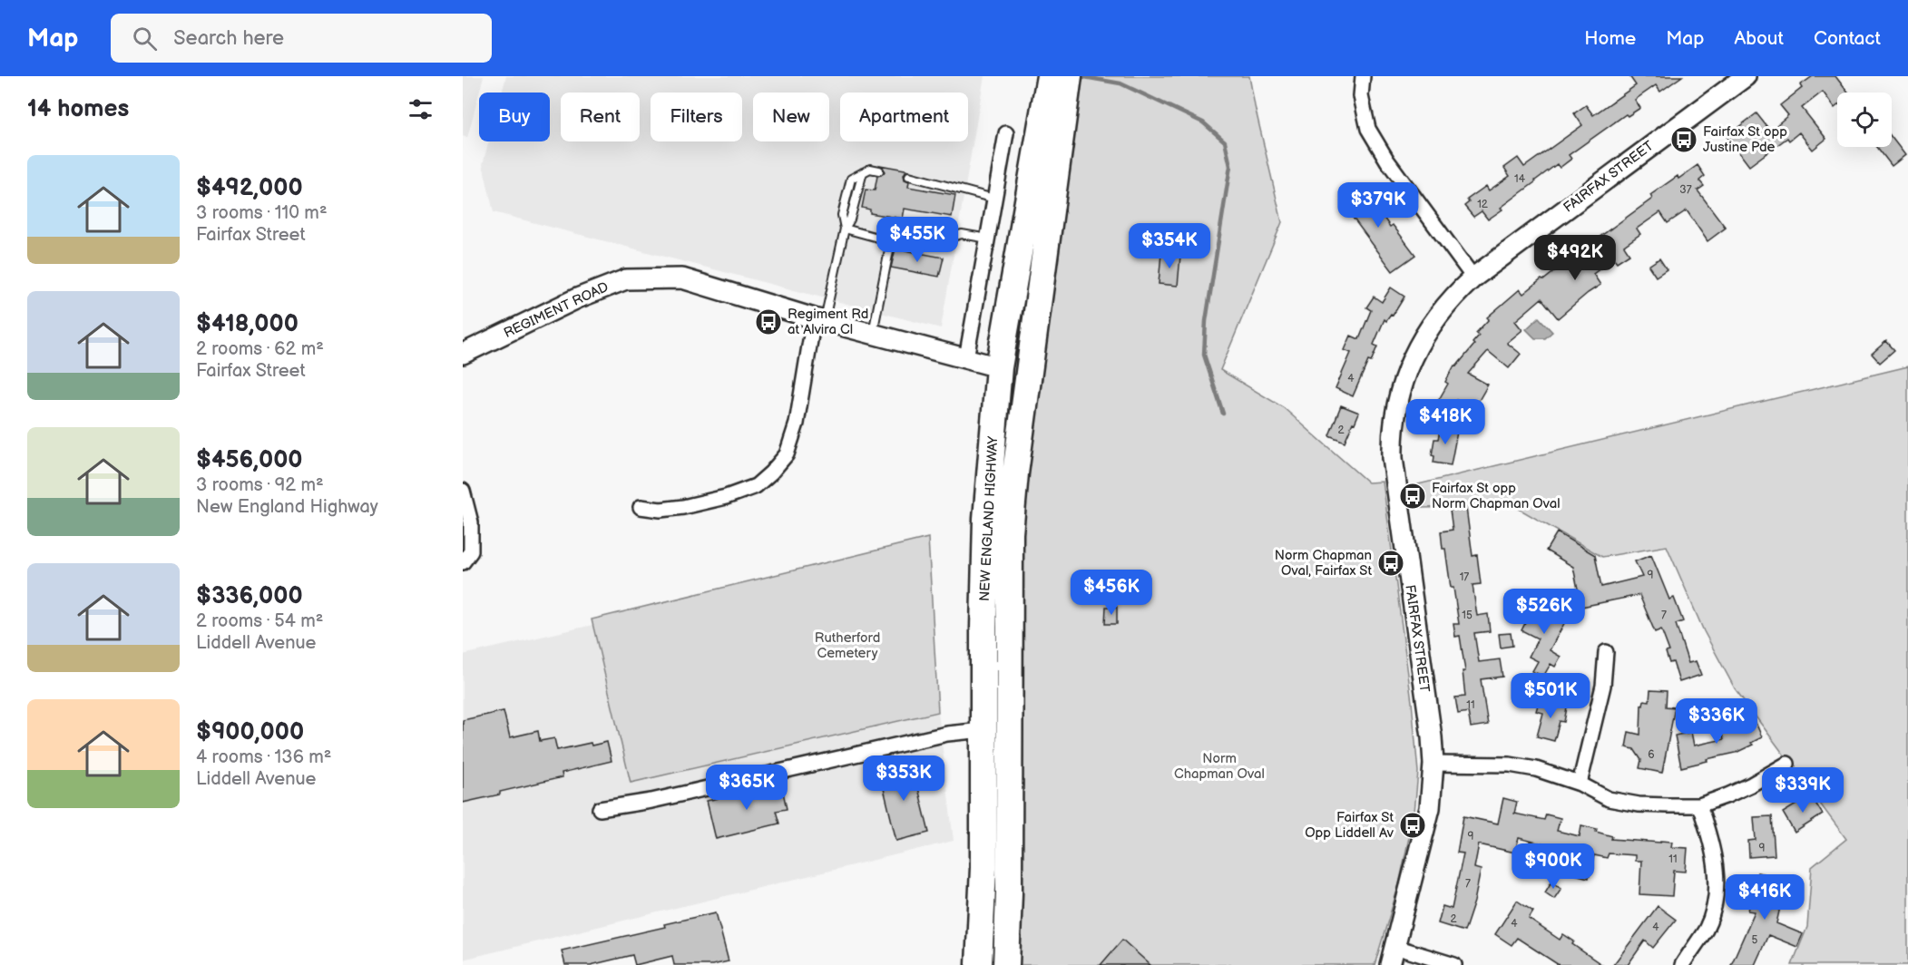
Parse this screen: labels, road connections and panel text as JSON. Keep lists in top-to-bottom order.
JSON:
{
  "streets": {
    "highway": ["NEW ENGLAND HIGHWAY"],
    "street": ["FAIRFAX STREET", "REGIMENT ROAD"]
  },
  "crossings": [
    ["REGIMENT ROAD", "NEW ENGLAND HIGHWAY"]
  ],
  "parks": ["Rutherford Cemetery", "Norm Chapman Oval"],
  "places": {
    "bus stop": [
      "Fairfax St opp Justine Pde",
      "Regiment Rd at Alvira Cl",
      "Fairfax St opp Norm Chapman Oval",
      "Norm Chapman Oval, Fairfax St",
      "Fairfax St Opp Liddell Av"
    ]
  },
  "house_numbers": [
    "14",
    "37",
    "12",
    "4",
    "2",
    "9",
    "17",
    "15",
    "7",
    "11",
    "6",
    "9",
    "9",
    "11",
    "7",
    "2",
    "4",
    "4",
    "5"
  ],
  "page": {
    "header": "Map",
    "search": "Search here",
    "nav": [
      "Home",
      "Map",
      "About",
      "Contact"
    ],
    "heading": "14 homes",
    "chip": [
      "Buy",
      "Rent",
      "Filters",
      "New",
      "Apartment"
    ],
    "list": [
      {
        "name": "$492,000",
        "note": "3 rooms · 110 m² · Fairfax Street"
      },
      {
        "name": "$418,000",
        "note": "2 rooms · 62 m² · Fairfax Street"
      },
      {
        "name": "$456,000",
        "note": "3 rooms · 92 m² · New England Highway"
      },
      {
        "name": "$336,000",
        "note": "2 rooms · 54 m² · Liddell Avenue"
      },
      {
        "name": "$900,000",
        "note": "4 rooms · 136 m² · Liddell Avenue"
      }
    ],
    "price": [
      "$379K",
      "$455K",
      "$354K",
      "$492K",
      "$418K",
      "$456K",
      "$526K",
      "$501K",
      "$336K",
      "$353K",
      "$365K",
      "$339K",
      "$900K",
      "$416K"
    ]
  }
}
